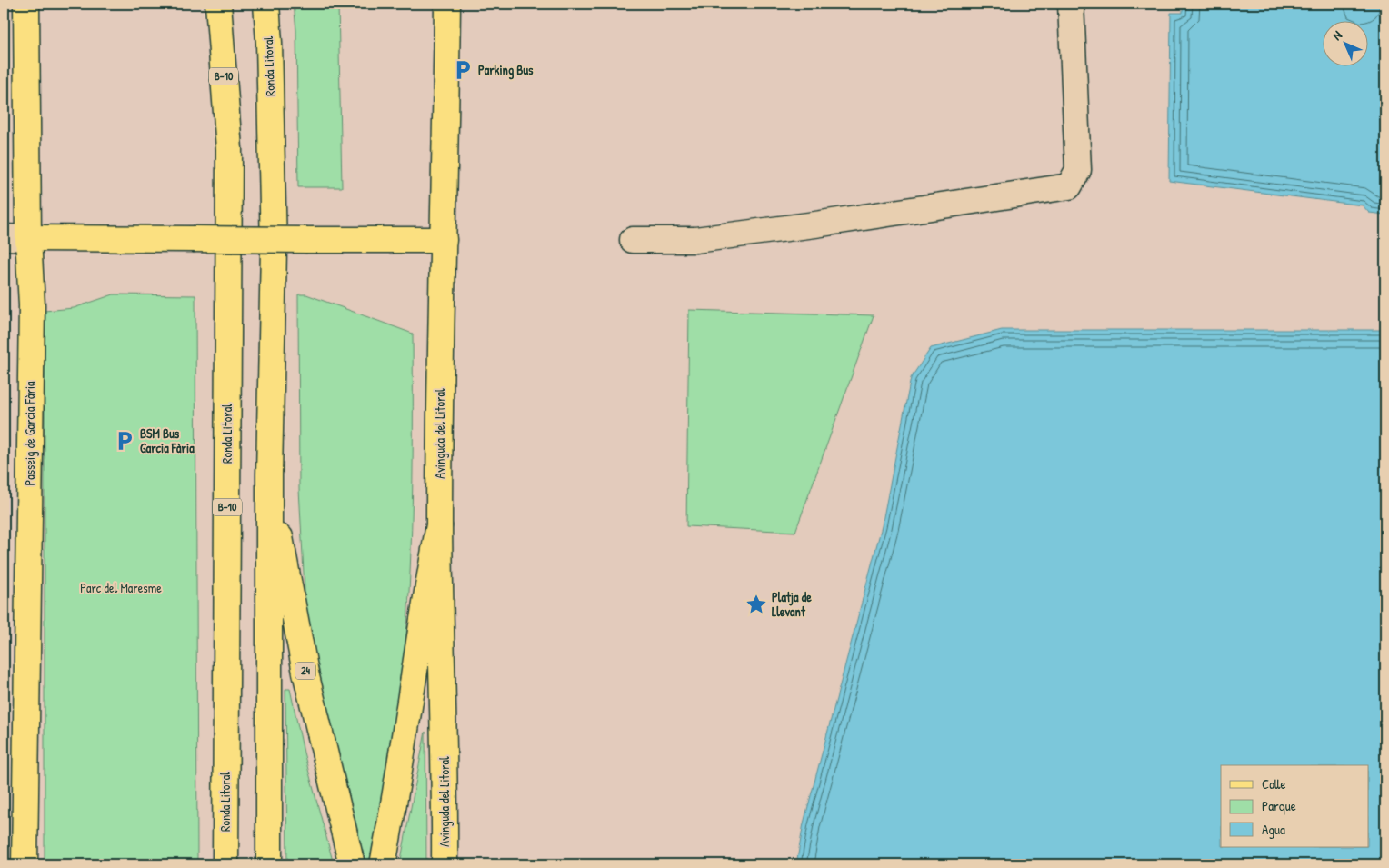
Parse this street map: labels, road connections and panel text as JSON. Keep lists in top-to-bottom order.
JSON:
{
  "streets": {
    "main road": [
      "Ronda Litoral",
      "B-10",
      "Passeig de Garcia Fària",
      "Avinguda del Litoral",
      "24"
    ]
  },
  "crossings": [
    ["Ronda Litoral", "24"]
  ],
  "parks": ["Parc del Maresme"],
  "places": {
    "parking": ["Parking Bus", "BSM Bus Garcia Fària"],
    "place": ["Platja de Llevant"]
  },
  "legend": ["Calle", "Parque", "Agua"],
  "north": "top left"
}
